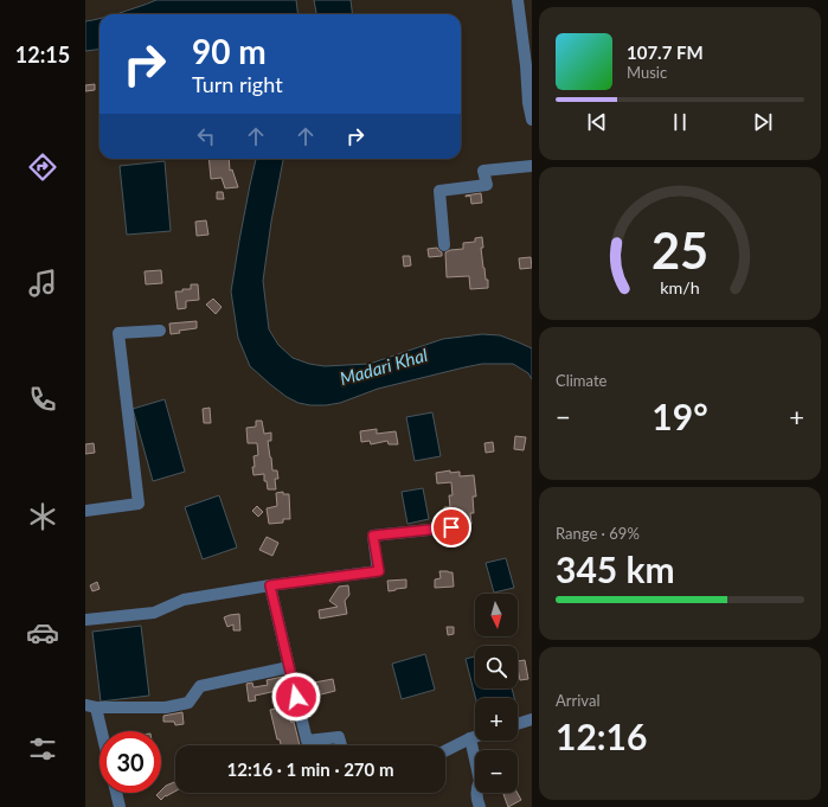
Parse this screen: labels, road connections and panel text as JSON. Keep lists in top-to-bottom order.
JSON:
{
  "water": ["Madari Khal"],
  "north": "bottom",
  "page": {
    "tabs": "12:15",
    "turn": ["90 m", "Turn right"],
    "song": ["107.7 FM", "Music"],
    "tile": [
      "Climate",
      ["Range · 69%", "345 km"],
      ["Arrival", "12:16"]
    ],
    "heat": ["−", "19°", "+"],
    "map_buttons": ["+", "−"],
    "limit": "30",
    "trip": "12:16 · 1 min · 270 m",
    "gauge": ["25", "km/h"]
  }
}
